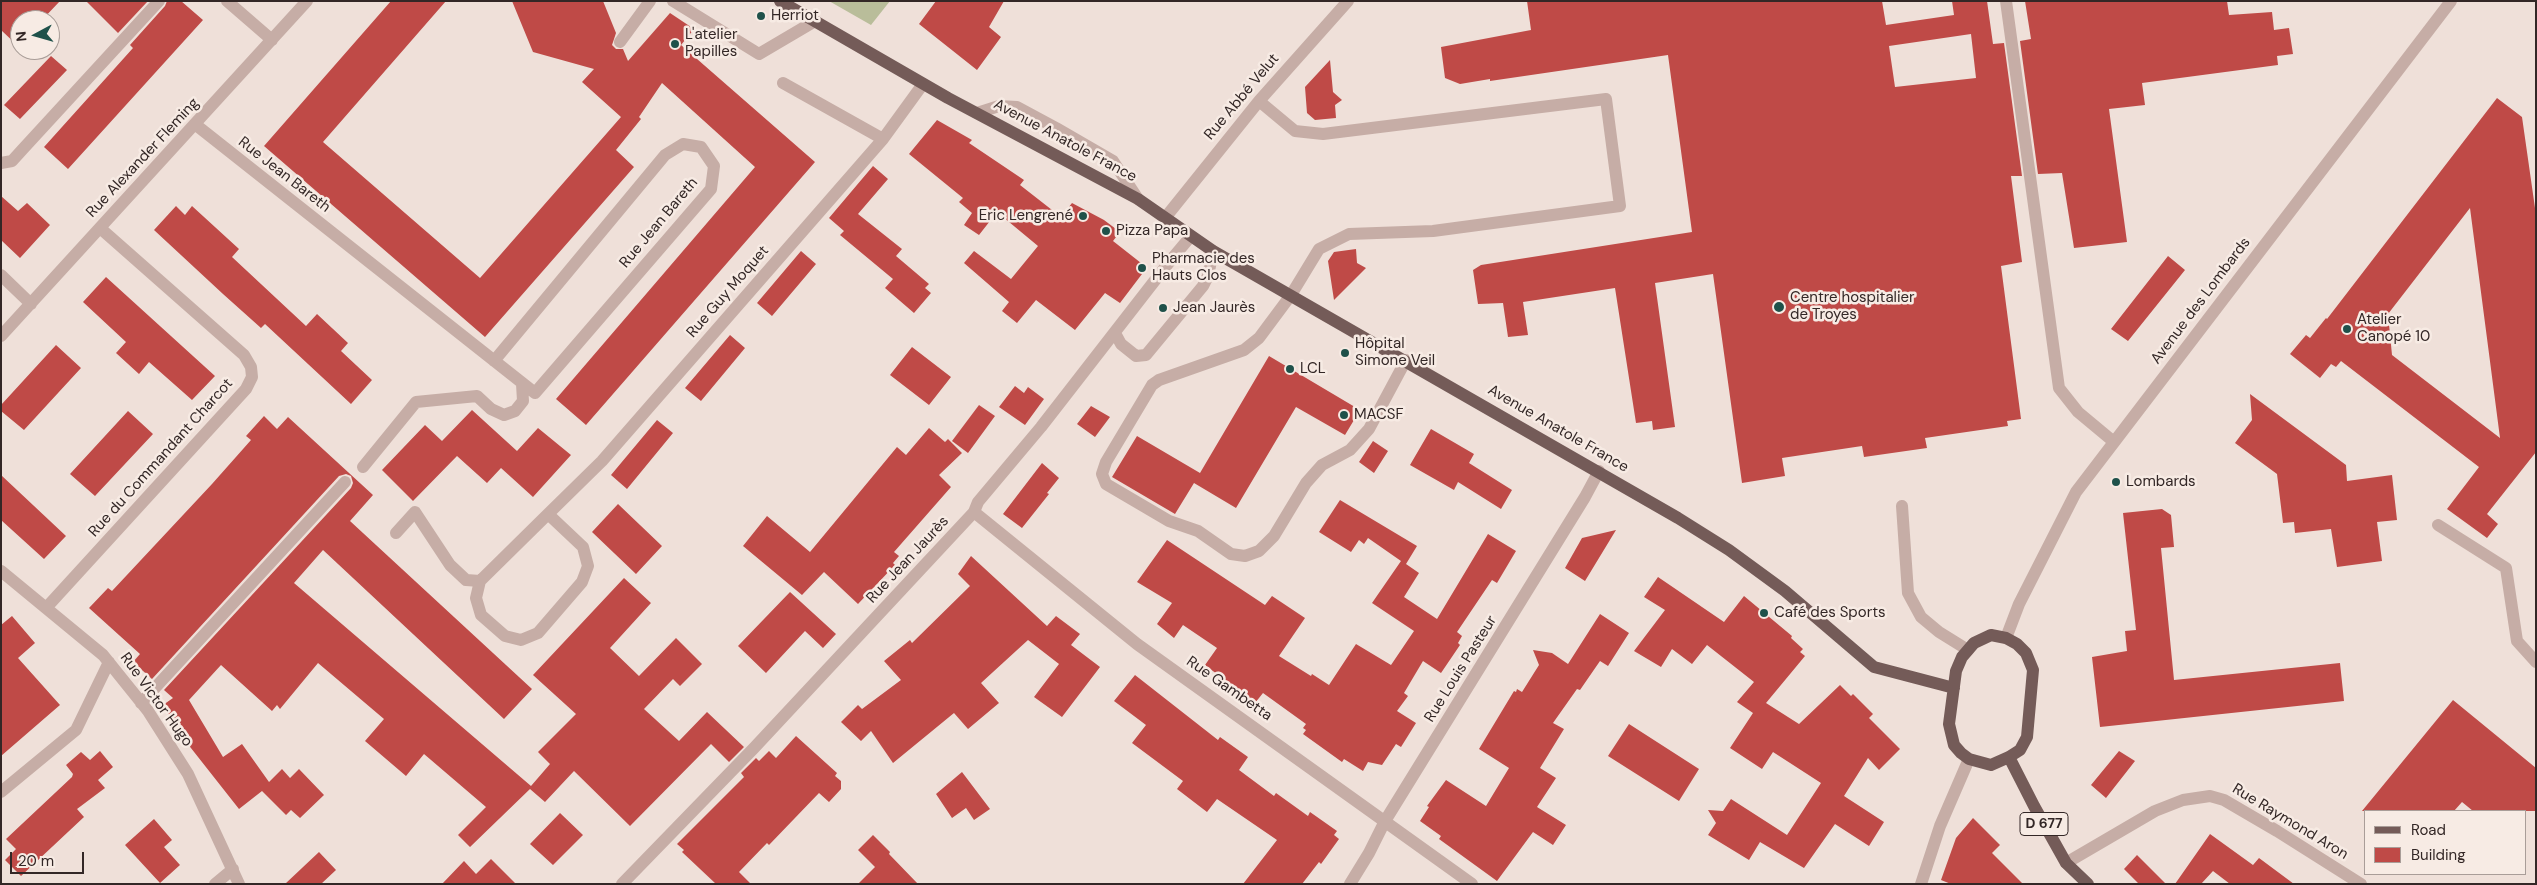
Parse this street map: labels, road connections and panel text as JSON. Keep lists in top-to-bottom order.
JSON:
{
  "streets": {
    "main road": ["Avenue Anatole France", "D 677"],
    "street": [
      "Rue Abbé Velut",
      "Rue Alexander Fleming",
      "Rue Jean Bareth",
      "Rue Guy Moquet",
      "Avenue des Lombards",
      "Rue du Commandant Charcot",
      "Rue Jean Jaurès",
      "Rue Louis Pasteur",
      "Rue Gambetta",
      "Rue Victor Hugo",
      "Rue Raymond Aron"
    ]
  },
  "crossings": [
    ["Rue Abbé Velut", "Avenue Anatole France"],
    ["Avenue Anatole France", "Rue Guy Moquet"],
    ["Avenue Anatole France", "Avenue des Lombards"],
    ["Avenue Anatole France", "Rue Jean Jaurès"],
    ["Avenue Anatole France", "Rue Louis Pasteur"],
    ["Avenue Anatole France", "D 677"],
    ["Rue Alexander Fleming", "Rue Jean Bareth"],
    ["Rue Alexander Fleming", "Rue du Commandant Charcot"],
    ["Avenue des Lombards", "D 677"],
    ["Rue du Commandant Charcot", "Rue Victor Hugo"],
    ["Rue Jean Jaurès", "Rue Gambetta"],
    ["Rue Louis Pasteur", "Rue Gambetta"],
    ["Rue Raymond Aron", "D 677"]
  ],
  "places": [
    "Herriot",
    "L'atelier Papilles",
    "Eric Lengrené",
    "Pizza Papa",
    "Pharmacie des Hauts Clos",
    "Centre hospitalier de Troyes",
    "Jean Jaurès",
    "Atelier Canopé 10",
    "Hôpital Simone Veil",
    "LCL",
    "MACSF",
    "Lombards",
    "Café des Sports"
  ],
  "legend": ["Road", "Building"],
  "scale_bar": "20 m",
  "north": "left"
}
